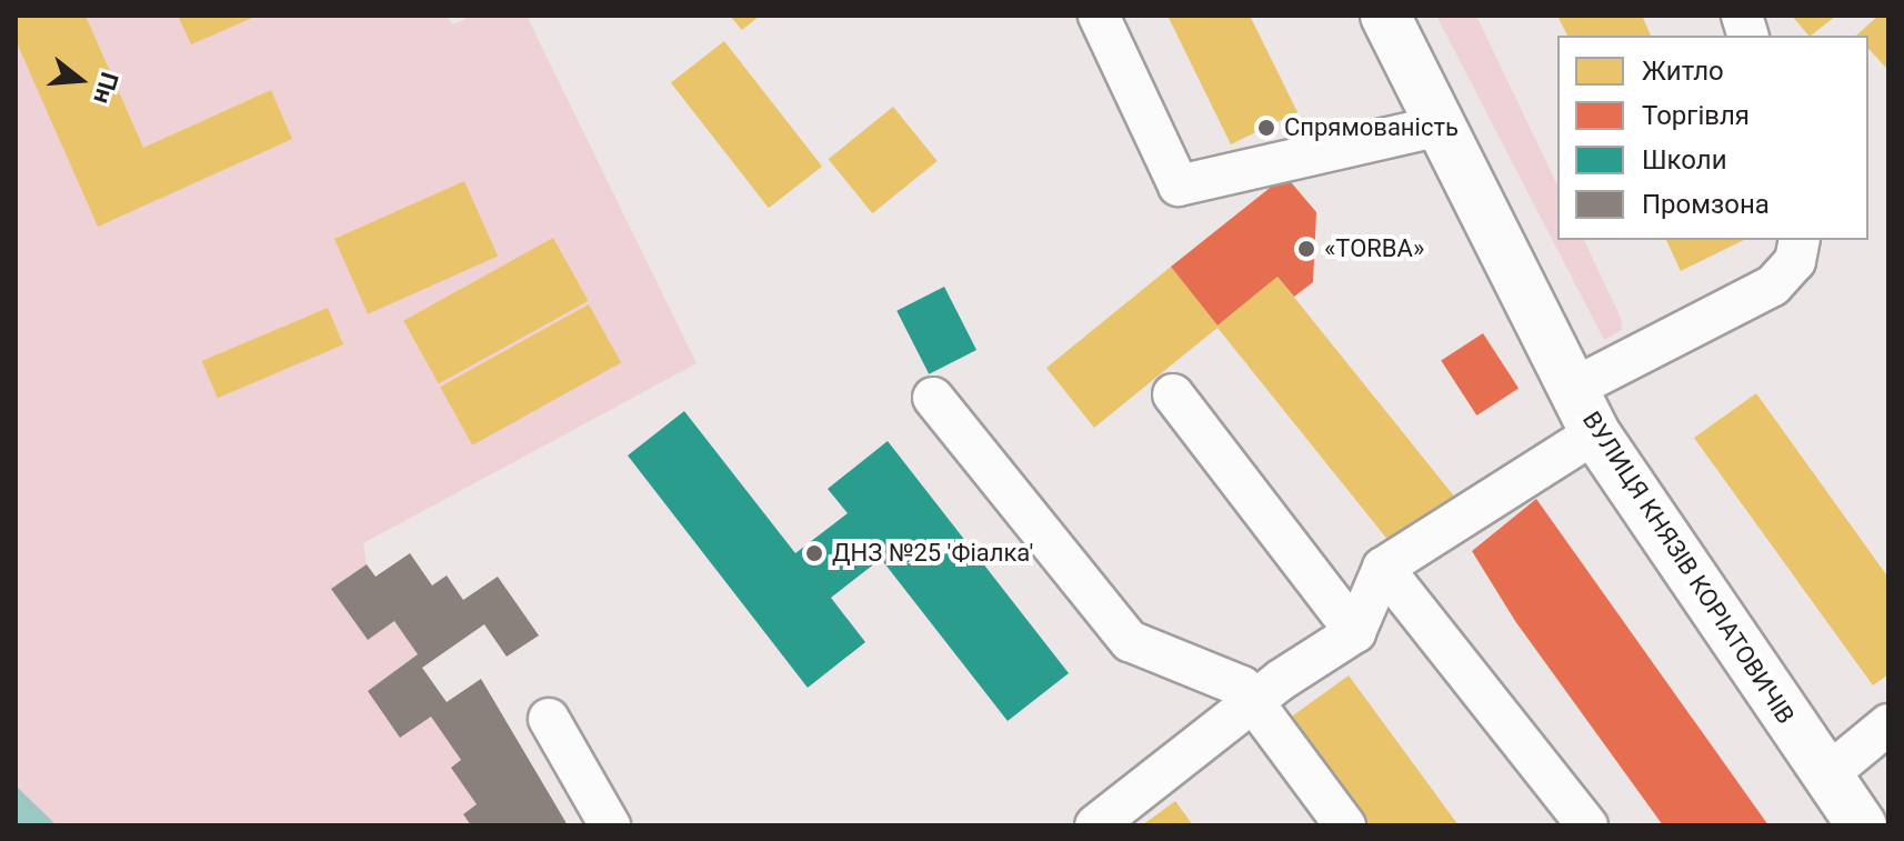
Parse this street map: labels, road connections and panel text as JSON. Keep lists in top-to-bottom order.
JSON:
{
  "streets": {
    "main road": ["ВУЛИЦЯ КНЯЗІВ КОРІАТОВИЧІВ"]
  },
  "places": ["Спрямованість", "«TORBA»", "ДНЗ №25 'Фіалка'"],
  "legend": [
    "Житло",
    "Торгівля",
    "Школи",
    "Промзона"
  ],
  "north": "right"
}
